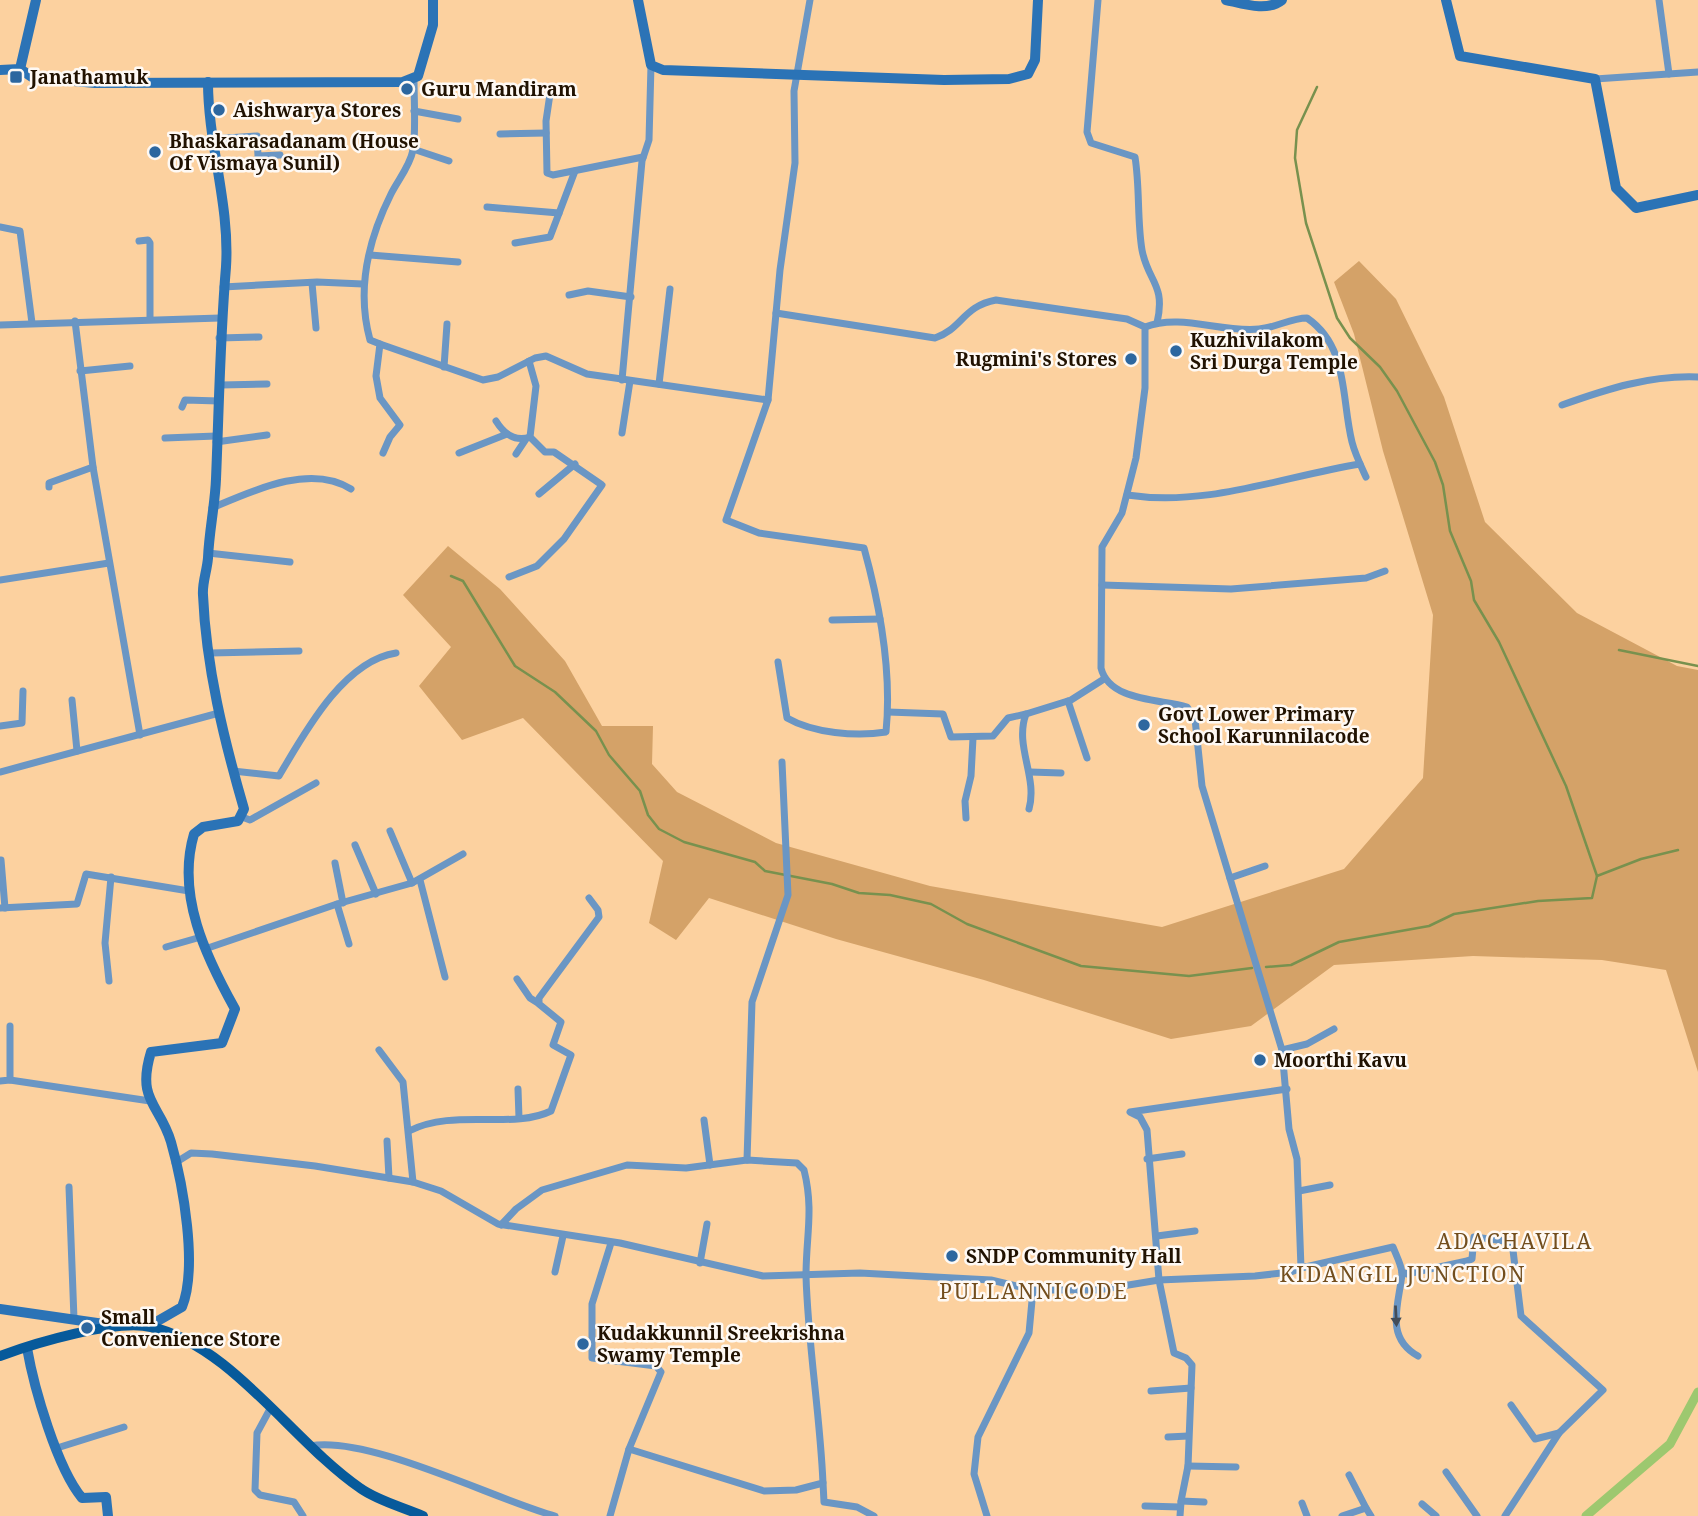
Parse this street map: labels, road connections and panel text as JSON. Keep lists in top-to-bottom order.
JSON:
{
  "districts": ["ADACHAVILA", "KIDANGIL JUNCTION", "PULLANNICODE"],
  "places": {
    "transit": ["Janathamuk"],
    "other": [
      "Guru Mandiram",
      "Aishwarya Stores",
      "Bhaskarasadanam (House Of Vismaya Sunil)",
      "Kuzhivilakom Sri Durga Temple",
      "Rugmini's Stores",
      "Govt Lower Primary School Karunnilacode",
      "Moorthi Kavu",
      "SNDP Community Hall",
      "Small Convenience Store",
      "Kudakkunnil Sreekrishna Swamy Temple"
    ]
  }
}
